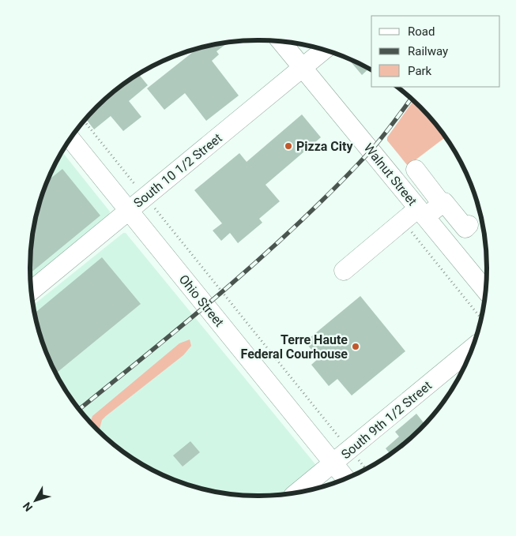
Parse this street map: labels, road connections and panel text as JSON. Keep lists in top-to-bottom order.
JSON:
{
  "streets": {
    "street": [
      "South 10 1/2 Street",
      "Walnut Street",
      "Ohio Street",
      "South 9th 1/2 Street"
    ]
  },
  "crossings": [
    ["South 10 1/2 Street", "Walnut Street"],
    ["South 10 1/2 Street", "Ohio Street"],
    ["Ohio Street", "South 9th 1/2 Street"]
  ],
  "places": ["Pizza City", "Terre Haute Federal Courhouse"],
  "legend": ["Road", "Railway", "Park"],
  "north": "bottom left"
}
